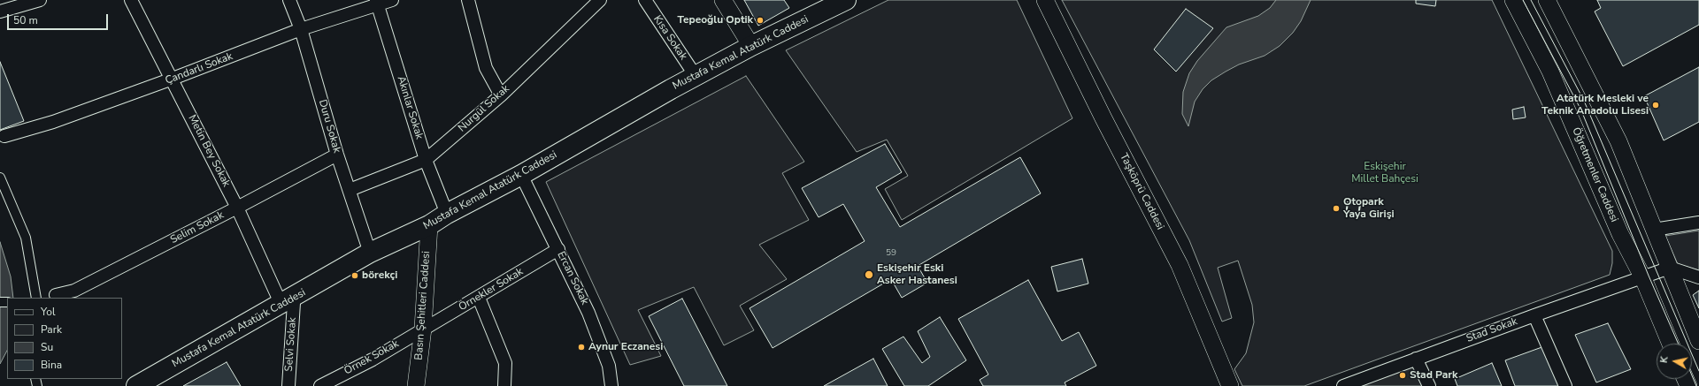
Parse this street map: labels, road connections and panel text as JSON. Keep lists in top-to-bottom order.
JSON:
{
  "streets": {
    "main road": [
      "Mustafa Kemal Atatürk Caddesi",
      "Öğretmenler Caddesi",
      "Taşköprü Caddesi",
      "Basın Şehitleri Caddesi"
    ],
    "street": [
      "Kısa Sokak",
      "Çandarlı Sokak",
      "Akınlar Sokak",
      "Nurgül Sokak",
      "Duru Sokak",
      "Metin Bey Sokak",
      "Selim Sokak",
      "Ercan Sokak",
      "Örnekler Sokak",
      "Stad Sokak",
      "Selvi Sokak",
      "Örnek Sokak"
    ]
  },
  "crossings": [
    ["Kısa Sokak", "Mustafa Kemal Atatürk Caddesi"],
    ["Mustafa Kemal Atatürk Caddesi", "Akınlar Sokak"],
    ["Mustafa Kemal Atatürk Caddesi", "Duru Sokak"],
    ["Mustafa Kemal Atatürk Caddesi", "Metin Bey Sokak"],
    ["Mustafa Kemal Atatürk Caddesi", "Ercan Sokak"],
    ["Mustafa Kemal Atatürk Caddesi", "Basın Şehitleri Caddesi"],
    ["Mustafa Kemal Atatürk Caddesi", "Selvi Sokak"],
    ["Çandarlı Sokak", "Akınlar Sokak"],
    ["Çandarlı Sokak", "Duru Sokak"],
    ["Çandarlı Sokak", "Metin Bey Sokak"],
    ["Akınlar Sokak", "Nurgül Sokak"],
    ["Nurgül Sokak", "Duru Sokak"],
    ["Duru Sokak", "Selim Sokak"],
    ["Metin Bey Sokak", "Selim Sokak"],
    ["Metin Bey Sokak", "Selvi Sokak"],
    ["Öğretmenler Caddesi", "Stad Sokak"],
    ["Ercan Sokak", "Örnekler Sokak"],
    ["Örnekler Sokak", "Basın Şehitleri Caddesi"],
    ["Örnekler Sokak", "Örnek Sokak"],
    ["Basın Şehitleri Caddesi", "Örnek Sokak"]
  ],
  "parks": ["Eskişehir Millet Bahçesi"],
  "places": [
    "Tepeoğlu Optik",
    "Atatürk Mesleki ve Teknik Anadolu Lisesi",
    "Otopark Yaya Girişi",
    "Eskişehir Eski Asker Hastanesi",
    "börekçi",
    "Aynur Eczanesi",
    "Stad Park"
  ],
  "house_numbers": ["59"],
  "legend": [
    "Yol",
    "Park",
    "Su",
    "Bina"
  ],
  "scale_bar": "50 m",
  "north": "left"
}
